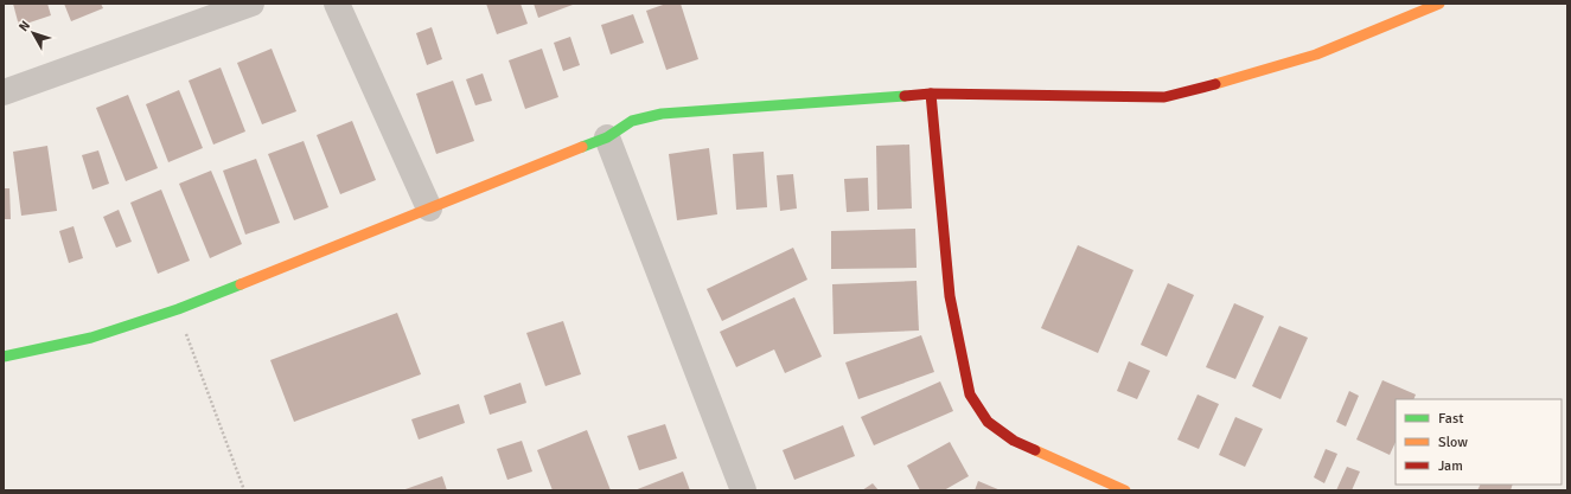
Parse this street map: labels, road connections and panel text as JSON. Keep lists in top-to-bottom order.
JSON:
{
  "legend": ["Fast", "Slow", "Jam"],
  "north": "top left"
}
